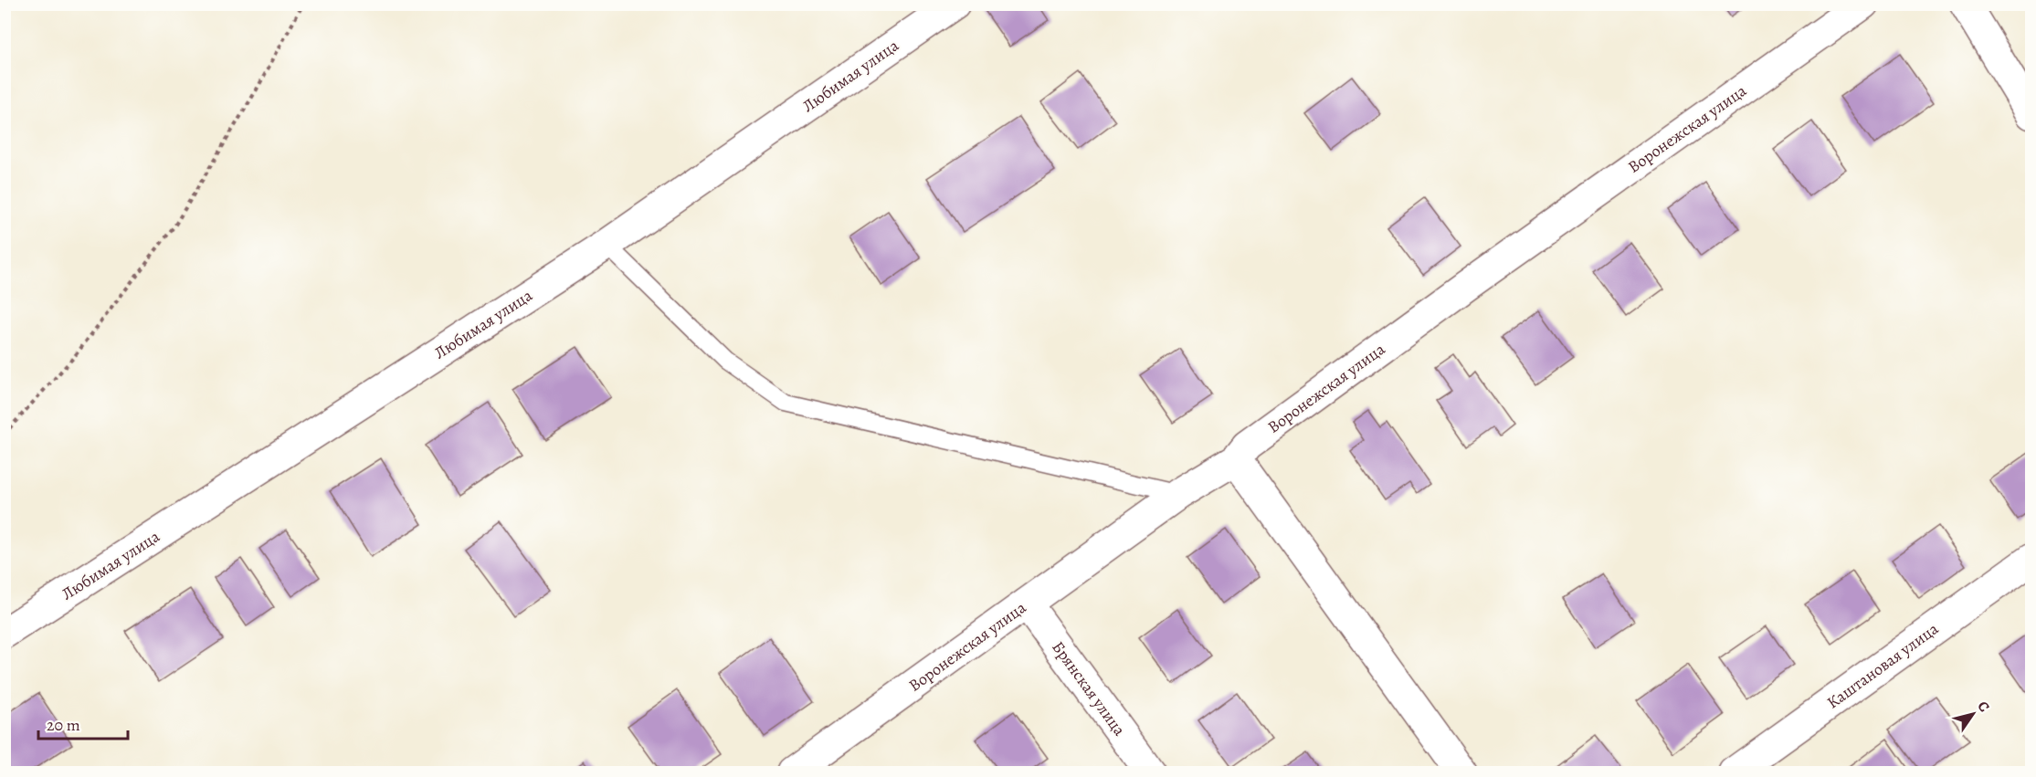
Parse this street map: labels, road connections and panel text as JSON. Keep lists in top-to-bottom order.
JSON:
{
  "streets": {
    "street": [
      "Любимая улица",
      "Воронежская улица",
      "Каштановая улица",
      "Брянская улица"
    ]
  },
  "crossings": [
    ["Воронежская улица", "Брянская улица"]
  ],
  "scale_bar": "20 m",
  "north": "top right"
}
